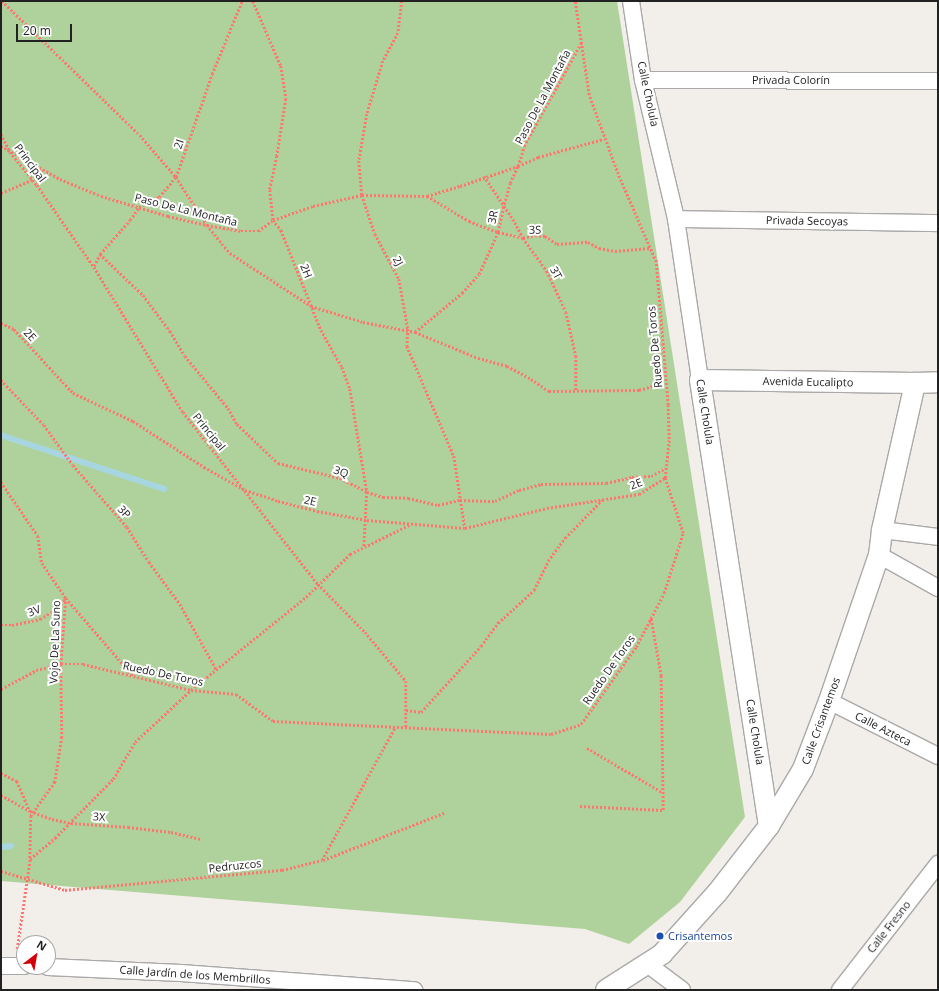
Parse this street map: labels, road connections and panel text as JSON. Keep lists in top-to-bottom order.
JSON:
{
  "streets": {
    "street": [
      "Privada Colorín",
      "Calle Cholula",
      "Privada Secoyas",
      "Avenida Eucalipto",
      "Calle Crisantemos",
      "Calle Azteca",
      "Calle Fresno",
      "Calle Jardín de los Membrillos"
    ],
    "path": [
      "Paso De La Montaña",
      "2I",
      "Principal",
      "3R",
      "3S",
      "2J",
      "2H",
      "3T",
      "2E",
      "Ruedo De Toros",
      "3Q",
      "3P",
      "3V",
      "Vojo De La Suno",
      "3X",
      "Pedruzcos"
    ]
  },
  "crossings": [
    ["Privada Colorín", "Calle Cholula"],
    ["Calle Cholula", "Privada Secoyas"],
    ["Calle Cholula", "Avenida Eucalipto"],
    ["Calle Cholula", "Calle Crisantemos"],
    ["Paso De La Montaña", "2I"],
    ["Paso De La Montaña", "Principal"],
    ["Paso De La Montaña", "3R"],
    ["Paso De La Montaña", "3S"],
    ["Paso De La Montaña", "2J"],
    ["Paso De La Montaña", "2H"],
    ["Paso De La Montaña", "3T"],
    ["Paso De La Montaña", "Ruedo De Toros"],
    ["2I", "Principal"],
    ["2I", "3Q"],
    ["Principal", "2E"],
    ["Principal", "Ruedo De Toros"],
    ["3R", "3S"],
    ["3R", "3T"],
    ["3S", "3T"],
    ["3S", "Ruedo De Toros"],
    ["2J", "2E"],
    ["2J", "3Q"],
    ["2H", "2E"],
    ["2H", "3Q"],
    ["2E", "Ruedo De Toros"],
    ["Ruedo De Toros", "3Q"],
    ["Ruedo De Toros", "Vojo De La Suno"],
    ["Avenida Eucalipto", "Calle Crisantemos"],
    ["3V", "Vojo De La Suno"],
    ["Vojo De La Suno", "3X"],
    ["Calle Crisantemos", "Calle Azteca"]
  ],
  "places": ["Crisantemos"],
  "scale_bar": "20 m",
  "north": "top right"
}
